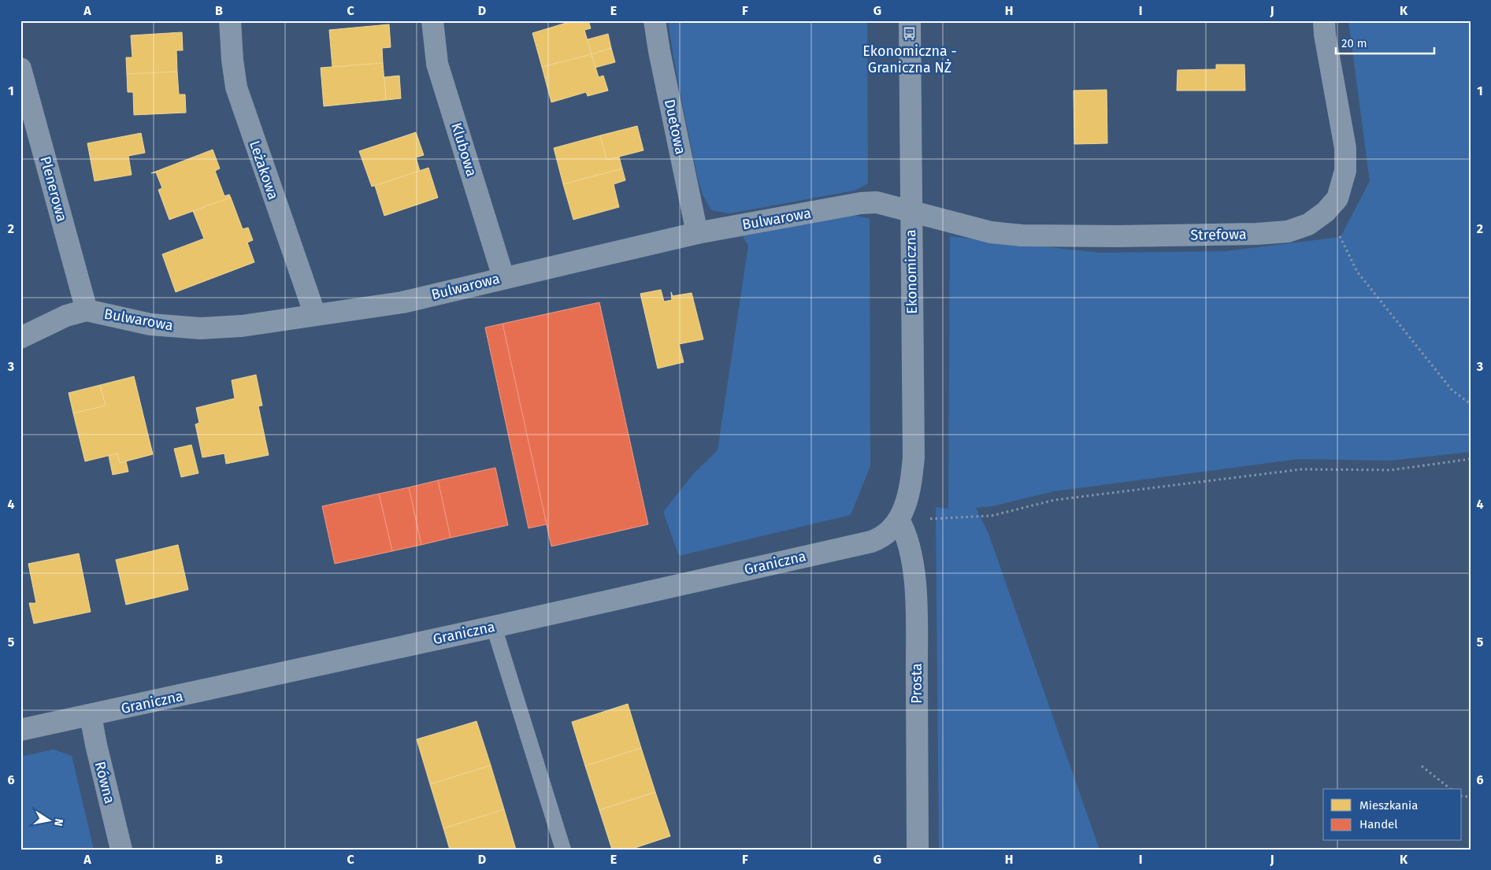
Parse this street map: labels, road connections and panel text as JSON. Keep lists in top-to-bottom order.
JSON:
{
  "streets": {
    "street": [
      "Duetowa",
      "Klubowa",
      "Leżakowa",
      "Plenerowa",
      "Bulwarowa",
      "Strefowa",
      "Ekonomiczna",
      "Graniczna",
      "Prosta",
      "Równa"
    ]
  },
  "crossings": [
    ["Duetowa", "Bulwarowa"],
    ["Klubowa", "Bulwarowa"],
    ["Leżakowa", "Bulwarowa"],
    ["Plenerowa", "Bulwarowa"],
    ["Bulwarowa", "Strefowa"],
    ["Bulwarowa", "Ekonomiczna"],
    ["Strefowa", "Ekonomiczna"],
    ["Ekonomiczna", "Graniczna"],
    ["Ekonomiczna", "Prosta"],
    ["Graniczna", "Prosta"],
    ["Graniczna", "Równa"]
  ],
  "places": {
    "bus stop": ["Ekonomiczna - Graniczna NŻ"]
  },
  "legend": ["Mieszkania", "Handel"],
  "scale_bar": "20 m",
  "north": "right",
  "grid": {
    "columns": [
      "A",
      "B",
      "C",
      "D",
      "E",
      "F",
      "G",
      "H",
      "I",
      "J",
      "K"
    ],
    "rows": [
      "1",
      "2",
      "3",
      "4",
      "5",
      "6"
    ]
  }
}
